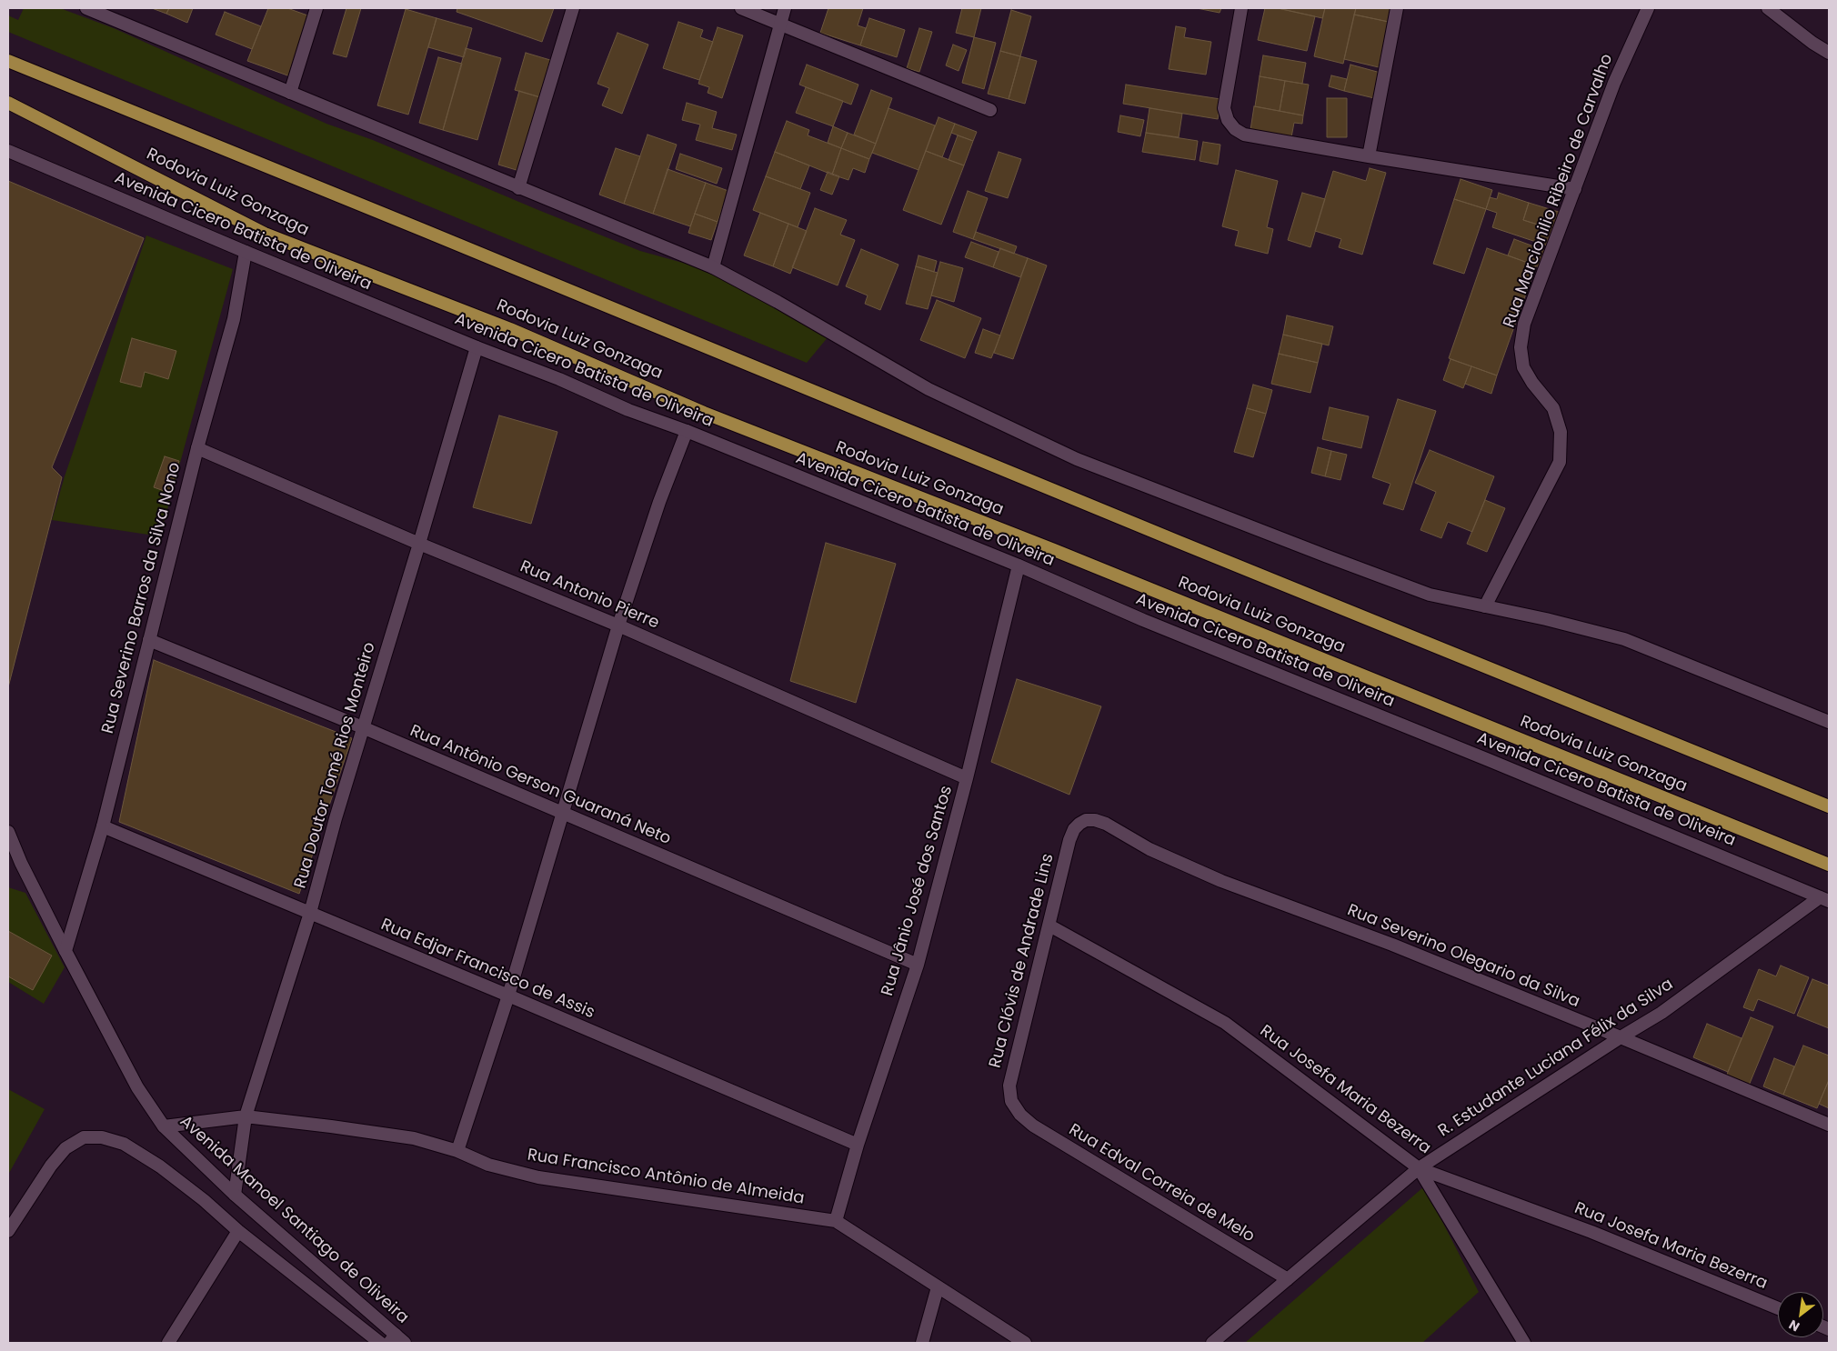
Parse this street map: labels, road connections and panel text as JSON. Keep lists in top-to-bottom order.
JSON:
{
  "streets": {
    "highway": ["Rodovia Luiz Gonzaga"],
    "street": [
      "Rua Marcionilio Ribeiro de Carvalho",
      "Avenida Cicero Batista de Oliveira",
      "Rua Antonio Pierre",
      "Rua Severino Barros da Silva Nono",
      "Rua Doutor Tomé Rios Monteiro",
      "Rua Antônio Gerson Guaraná Neto",
      "Rua Jânio José dos Santos",
      "Rua Severino Olegario da Silva",
      "Rua Clóvis de Andrade Lins",
      "Rua Edjar Francisco de Assis",
      "R. Estudante Luciana Félix da Silva",
      "Rua Josefa Maria Bezerra",
      "Rua Francisco Antônio de Almeida",
      "Rua Edval Correia de Melo",
      "Avenida Manoel Santiago de Oliveira"
    ]
  },
  "crossings": [
    ["Avenida Cicero Batista de Oliveira", "Rua Severino Barros da Silva Nono"],
    ["Avenida Cicero Batista de Oliveira", "Rua Doutor Tomé Rios Monteiro"],
    ["Avenida Cicero Batista de Oliveira", "Rua Jânio José dos Santos"],
    ["Avenida Cicero Batista de Oliveira", "R. Estudante Luciana Félix da Silva"],
    ["Rua Antonio Pierre", "Rua Severino Barros da Silva Nono"],
    ["Rua Antonio Pierre", "Rua Doutor Tomé Rios Monteiro"],
    ["Rua Antonio Pierre", "Rua Jânio José dos Santos"],
    ["Rua Severino Barros da Silva Nono", "Rua Antônio Gerson Guaraná Neto"],
    ["Rua Severino Barros da Silva Nono", "Rua Edjar Francisco de Assis"],
    ["Rua Severino Barros da Silva Nono", "Avenida Manoel Santiago de Oliveira"],
    ["Rua Doutor Tomé Rios Monteiro", "Rua Antônio Gerson Guaraná Neto"],
    ["Rua Doutor Tomé Rios Monteiro", "Rua Edjar Francisco de Assis"],
    ["Rua Doutor Tomé Rios Monteiro", "Rua Francisco Antônio de Almeida"],
    ["Rua Doutor Tomé Rios Monteiro", "Avenida Manoel Santiago de Oliveira"],
    ["Rua Antônio Gerson Guaraná Neto", "Rua Jânio José dos Santos"],
    ["Rua Jânio José dos Santos", "Rua Edjar Francisco de Assis"],
    ["Rua Jânio José dos Santos", "Rua Francisco Antônio de Almeida"],
    ["Rua Severino Olegario da Silva", "Rua Clóvis de Andrade Lins"],
    ["Rua Severino Olegario da Silva", "R. Estudante Luciana Félix da Silva"],
    ["Rua Clóvis de Andrade Lins", "Rua Josefa Maria Bezerra"],
    ["Rua Clóvis de Andrade Lins", "Rua Edval Correia de Melo"],
    ["R. Estudante Luciana Félix da Silva", "Rua Josefa Maria Bezerra"],
    ["R. Estudante Luciana Félix da Silva", "Rua Edval Correia de Melo"],
    ["Rua Francisco Antônio de Almeida", "Avenida Manoel Santiago de Oliveira"]
  ],
  "north": "bottom left"
}
